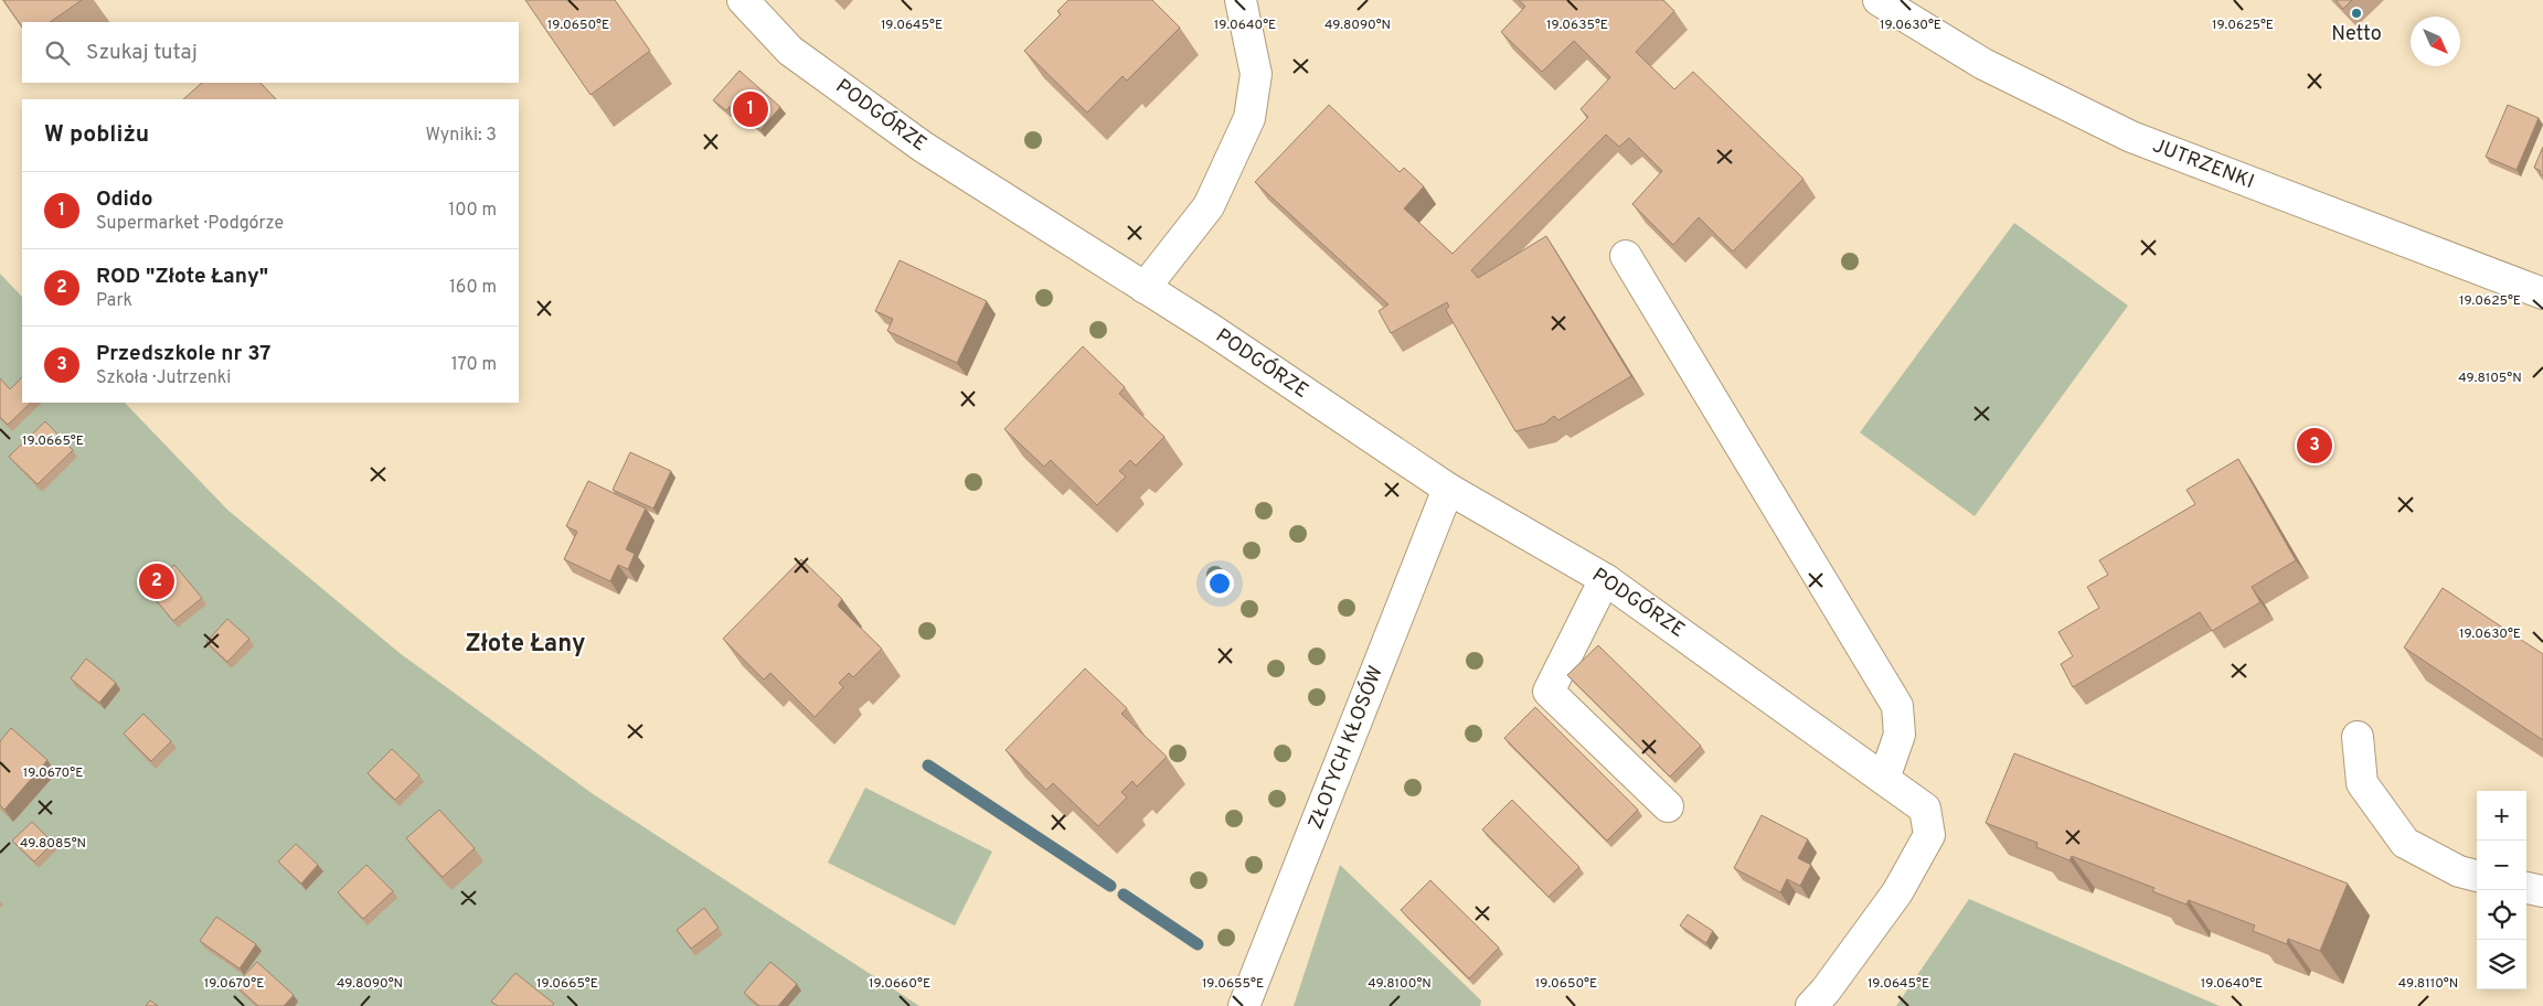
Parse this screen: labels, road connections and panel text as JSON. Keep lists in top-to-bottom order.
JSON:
{
  "streets": {
    "street": ["PODGÓRZE", "JUTRZENKI", "ZŁOTYCH KŁOSÓW"]
  },
  "crossings": [
    ["PODGÓRZE", "ZŁOTYCH KŁOSÓW"]
  ],
  "districts": ["Złote Łany"],
  "places": ["Netto"],
  "north": "bottom right",
  "page": {
    "search": "Szukaj tutaj",
    "pins": ["1", "3", "2"],
    "heading": ["W pobliżu", "Wyniki: 3"],
    "list": [
      {
        "mark": "1",
        "name": "Odido",
        "note": "Supermarket · Podgórze",
        "value": "100 m"
      },
      {
        "mark": "2",
        "name": "ROD \"Złote Łany\"",
        "note": "Park",
        "value": "160 m"
      },
      {
        "mark": "3",
        "name": "Przedszkole nr 37",
        "note": "Szkoła · Jutrzenki",
        "value": "170 m"
      }
    ],
    "map_buttons": ["+", "−"]
  },
  "coordinates": [
    "19.0650°E",
    "19.0645°E",
    "19.0640°E",
    "49.8090°N",
    "19.0635°E",
    "19.0630°E",
    "19.0625°E",
    "49.8105°N",
    "19.0665°E",
    "19.0670°E",
    "49.8085°N",
    "49.8110°N",
    "19.0660°E",
    "19.0655°E",
    "49.8100°N"
  ]
}
